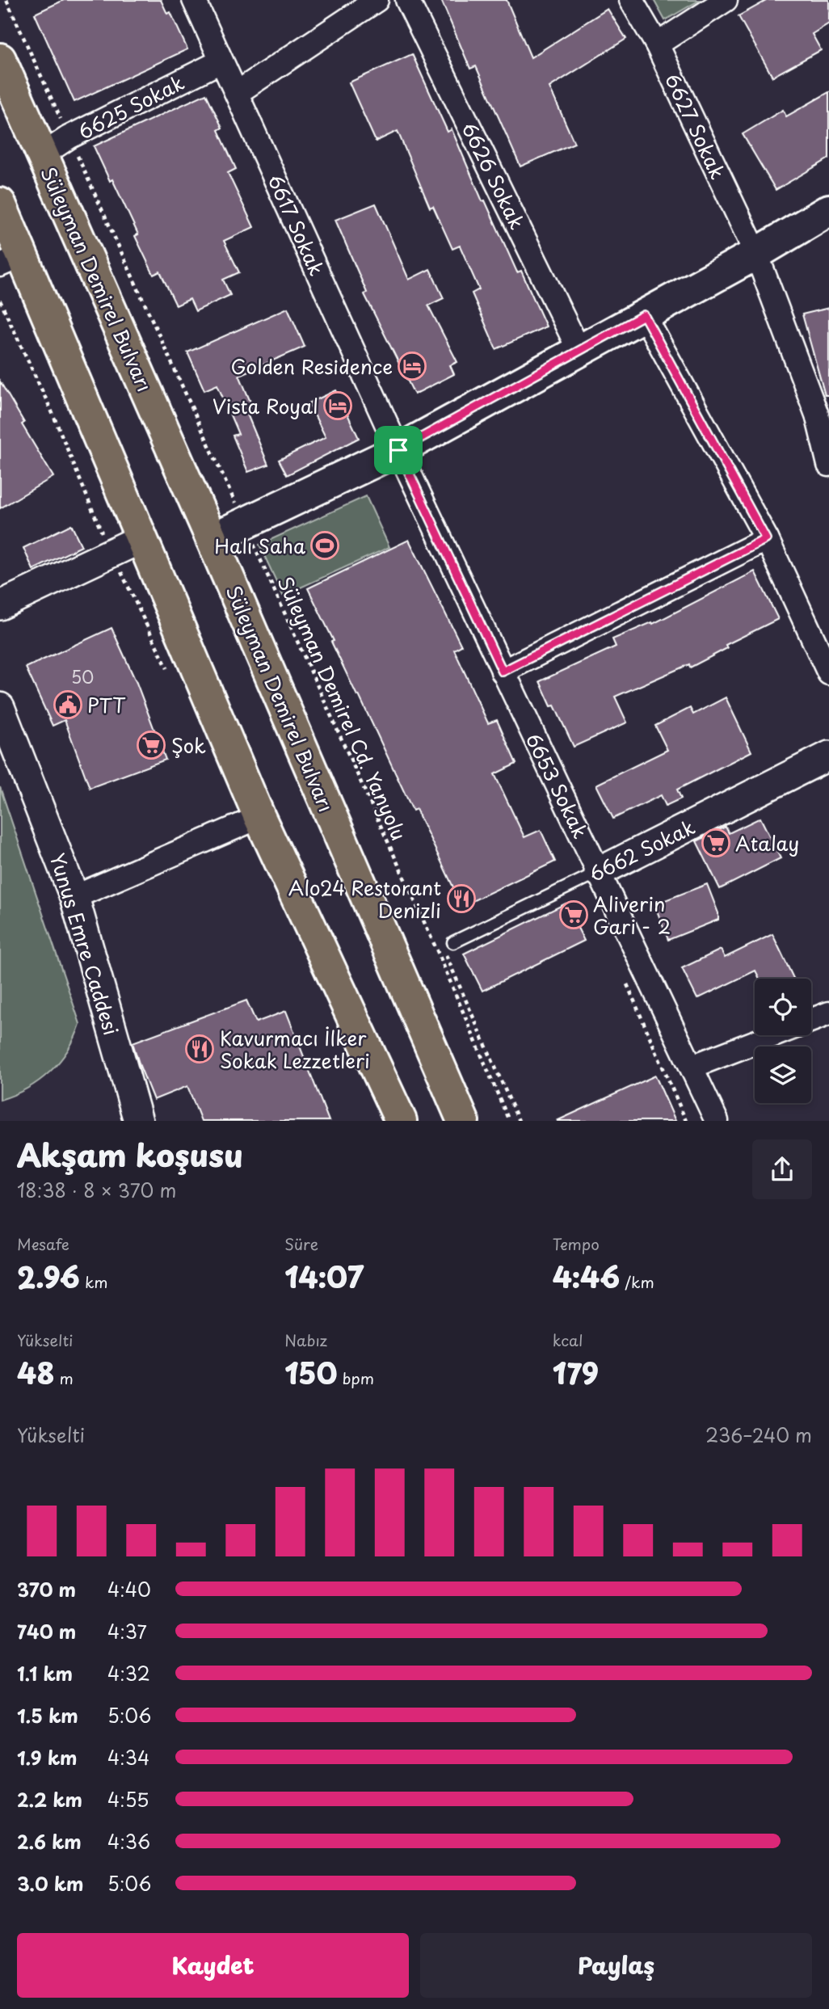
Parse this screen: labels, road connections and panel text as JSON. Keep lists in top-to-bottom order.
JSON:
{
  "streets": {
    "main road": ["Süleyman Demirel Bulvarı"],
    "street": [
      "6625 Sokak",
      "6627 Sokak",
      "6626 Sokak",
      "6617 Sokak",
      "6653 Sokak",
      "6662 Sokak",
      "Yunus Emre Caddesi"
    ],
    "path": ["Süleyman Demirel Cd. Yanyolu"]
  },
  "crossings": [
    ["6625 Sokak", "6617 Sokak"],
    ["6625 Sokak", "Süleyman Demirel Bulvarı"],
    ["6625 Sokak", "Süleyman Demirel Cd. Yanyolu"],
    ["6617 Sokak", "6653 Sokak"],
    ["6653 Sokak", "6662 Sokak"]
  ],
  "places": {
    "hotel": ["Golden Residence", "Vista Royal"],
    "sports": ["Halı Saha"],
    "public building": ["PTT"],
    "supermarket": ["Şok", "Atalay", "Aliverin Gari - 2"],
    "restaurant": ["Alo24 Restorant Denizli", "Kavurmacı İlker Sokak Lezzetleri"]
  },
  "house_numbers": ["50"],
  "page": {
    "heading": ["Akşam koşusu", "18:38 · 8 × 370 m"],
    "stats": [
      ["Mesafe", "2.96 km"],
      ["Süre", "14:07"],
      ["Tempo", "4:46 /km"],
      ["Yükselti", "48 m"],
      ["Nabız", "150 bpm"],
      ["kcal", "179"]
    ],
    "chart": ["Yükselti", "236–240 m"],
    "list": [
      {
        "name": "370 m",
        "note": "4:40"
      },
      {
        "name": "740 m",
        "note": "4:37"
      },
      {
        "name": "1.1 km",
        "note": "4:32"
      },
      {
        "name": "1.5 km",
        "note": "5:06"
      },
      {
        "name": "1.9 km",
        "note": "4:34"
      },
      {
        "name": "2.2 km",
        "note": "4:55"
      },
      {
        "name": "2.6 km",
        "note": "4:36"
      },
      {
        "name": "3.0 km",
        "note": "5:06"
      }
    ],
    "buttons": ["Kaydet", "Paylaş"]
  }
}
